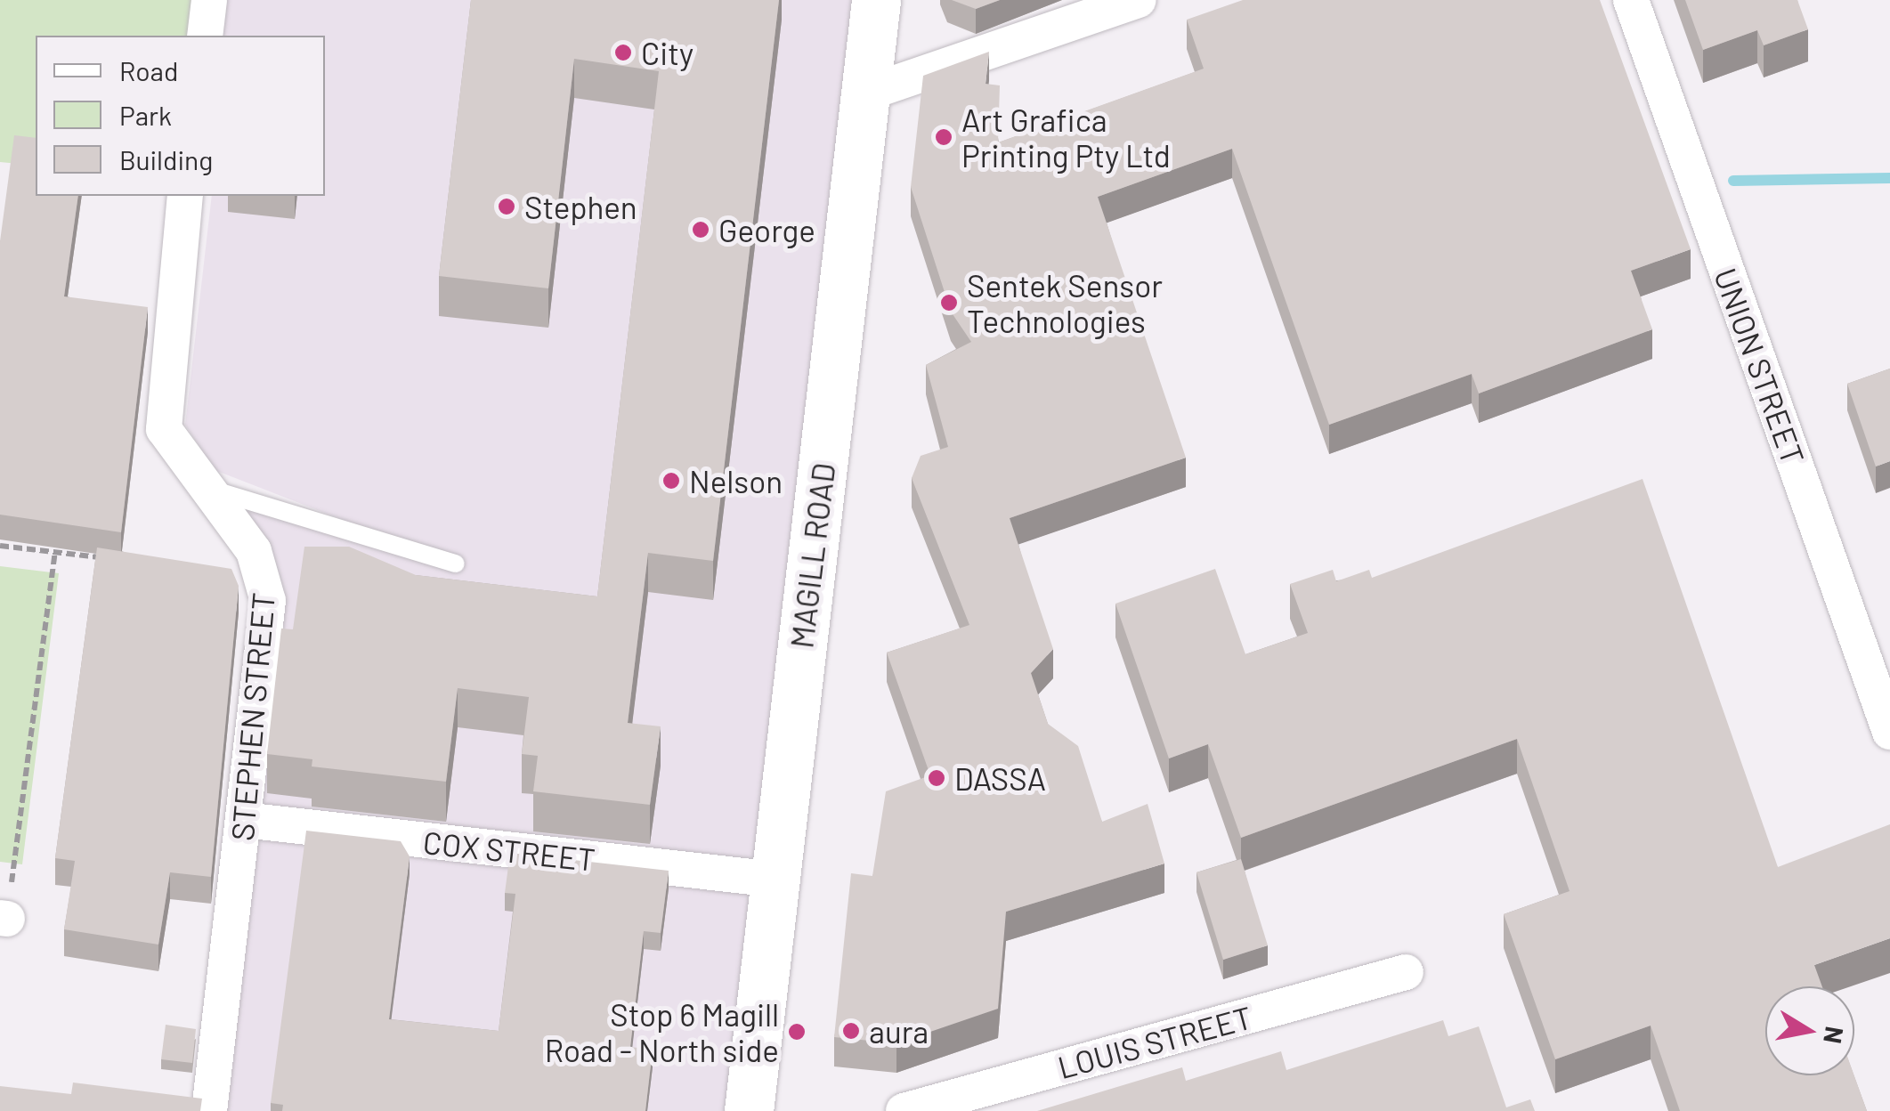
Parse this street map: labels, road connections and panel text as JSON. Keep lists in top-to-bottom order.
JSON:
{
  "streets": {
    "main road": ["MAGILL ROAD"],
    "street": [
      "UNION STREET",
      "STEPHEN STREET",
      "COX STREET",
      "LOUIS STREET"
    ]
  },
  "crossings": [
    ["MAGILL ROAD", "COX STREET"],
    ["STEPHEN STREET", "COX STREET"]
  ],
  "places": [
    "City",
    "Art Grafica Printing Pty Ltd",
    "Stephen",
    "George",
    "Sentek Sensor Technologies",
    "Nelson",
    "DASSA",
    "aura",
    "Stop 6 Magill Road - North side"
  ],
  "legend": ["Road", "Park", "Building"],
  "north": "right"
}
